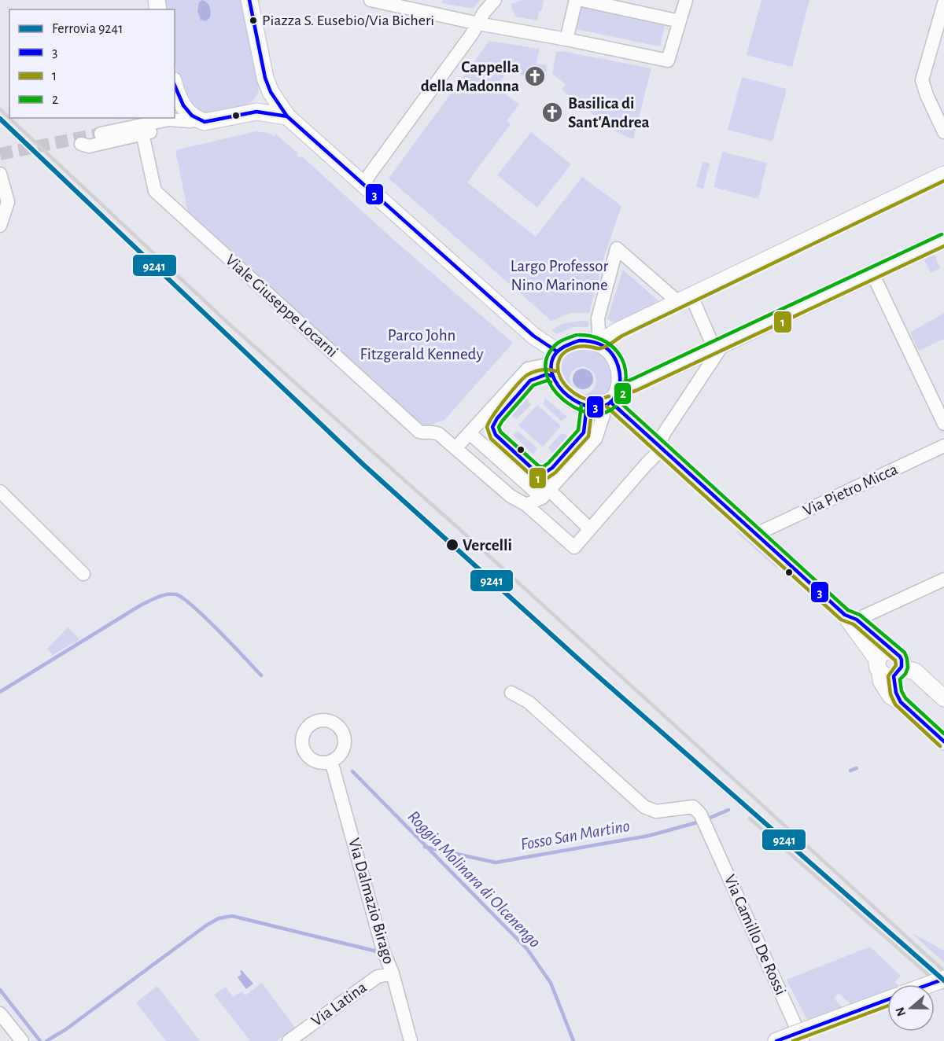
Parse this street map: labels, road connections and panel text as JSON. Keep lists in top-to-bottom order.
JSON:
{
  "streets": {
    "street": [
      "Viale Giuseppe Locarni",
      "Via Pietro Micca",
      "Via Dalmazio Birago",
      "Via Camillo De Rossi",
      "Via Latina"
    ]
  },
  "crossings": [
    ["Via Dalmazio Birago", "Via Latina"]
  ],
  "water": ["Fosso San Martino", "Roggia Molinara di Olcenengo"],
  "parks": ["Largo Professor Nino Marinone", "Parco John Fitzgerald Kennedy"],
  "places": {
    "other": ["Piazza S. Eusebio/Via Bicheri", "Vercelli"],
    "church": ["Cappella della Madonna", "Basilica di Sant'Andrea"]
  },
  "lines": [
    "transit line 3",
    "rail line 9241",
    "transit line 1",
    "transit line 2"
  ],
  "legend": [
    "Ferrovia 9241",
    "3",
    "1",
    "2"
  ],
  "north": "left"
}
